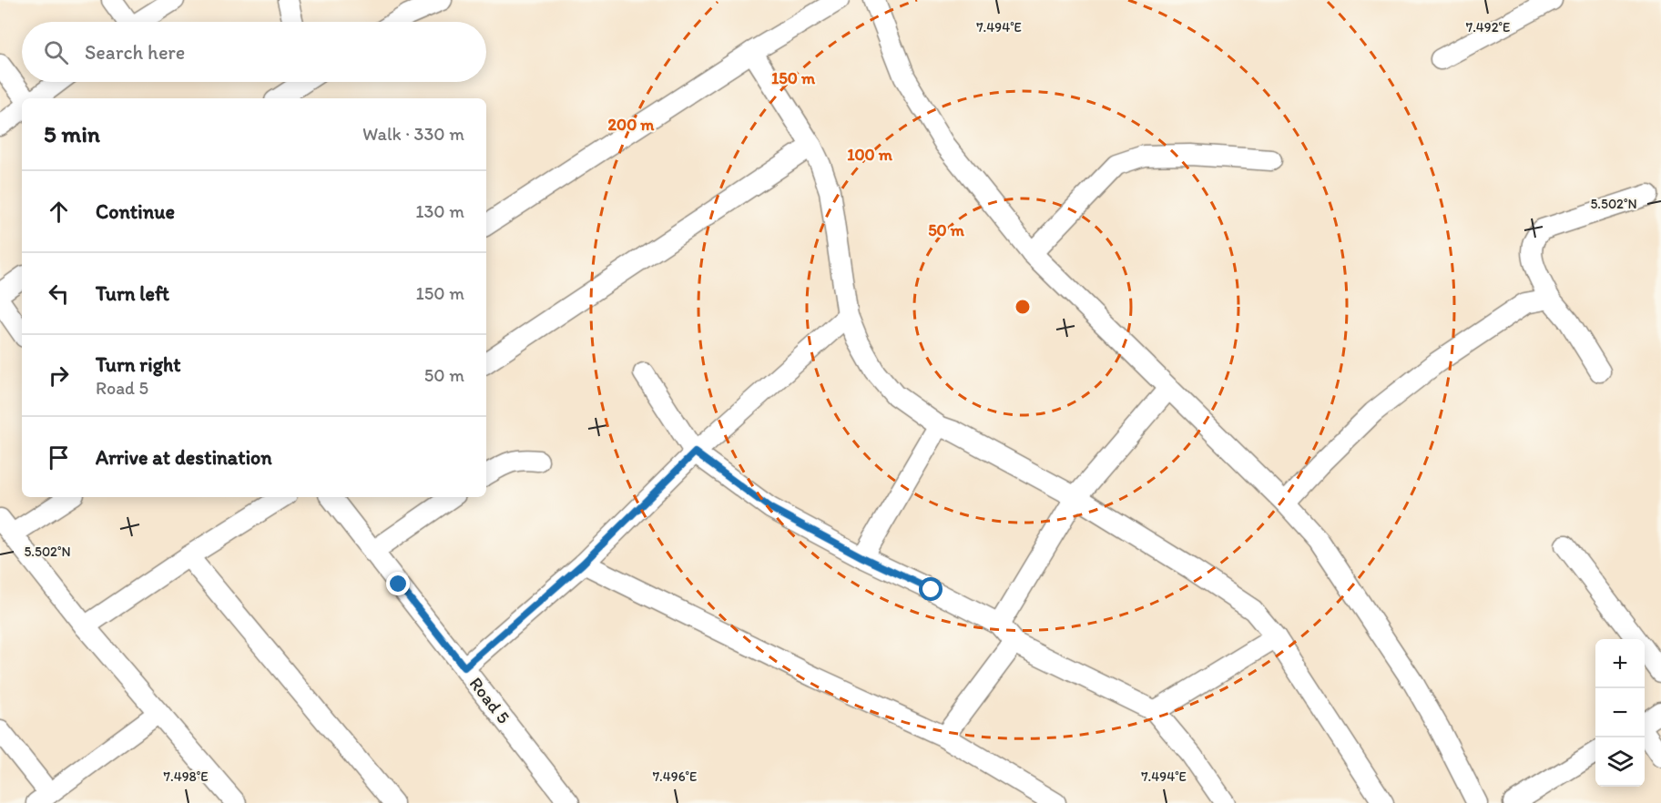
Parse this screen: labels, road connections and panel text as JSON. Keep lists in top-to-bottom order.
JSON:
{
  "streets": {
    "street": ["Road 5"]
  },
  "page": {
    "search": "Search here",
    "heading": ["5 min", "Walk · 330 m"],
    "list": [
      ["Continue", "130 m"],
      ["Turn left", "150 m"],
      ["Turn right", "Road 5", "50 m"],
      "Arrive at destination"
    ],
    "map_buttons": ["+", "−"]
  },
  "coordinates": [
    "7.494°E",
    "7.492°E",
    "5.502°N",
    "7.498°E",
    "7.496°E"
  ],
  "rings": [
    "150 m",
    "200 m",
    "100 m",
    "50 m"
  ]
}
